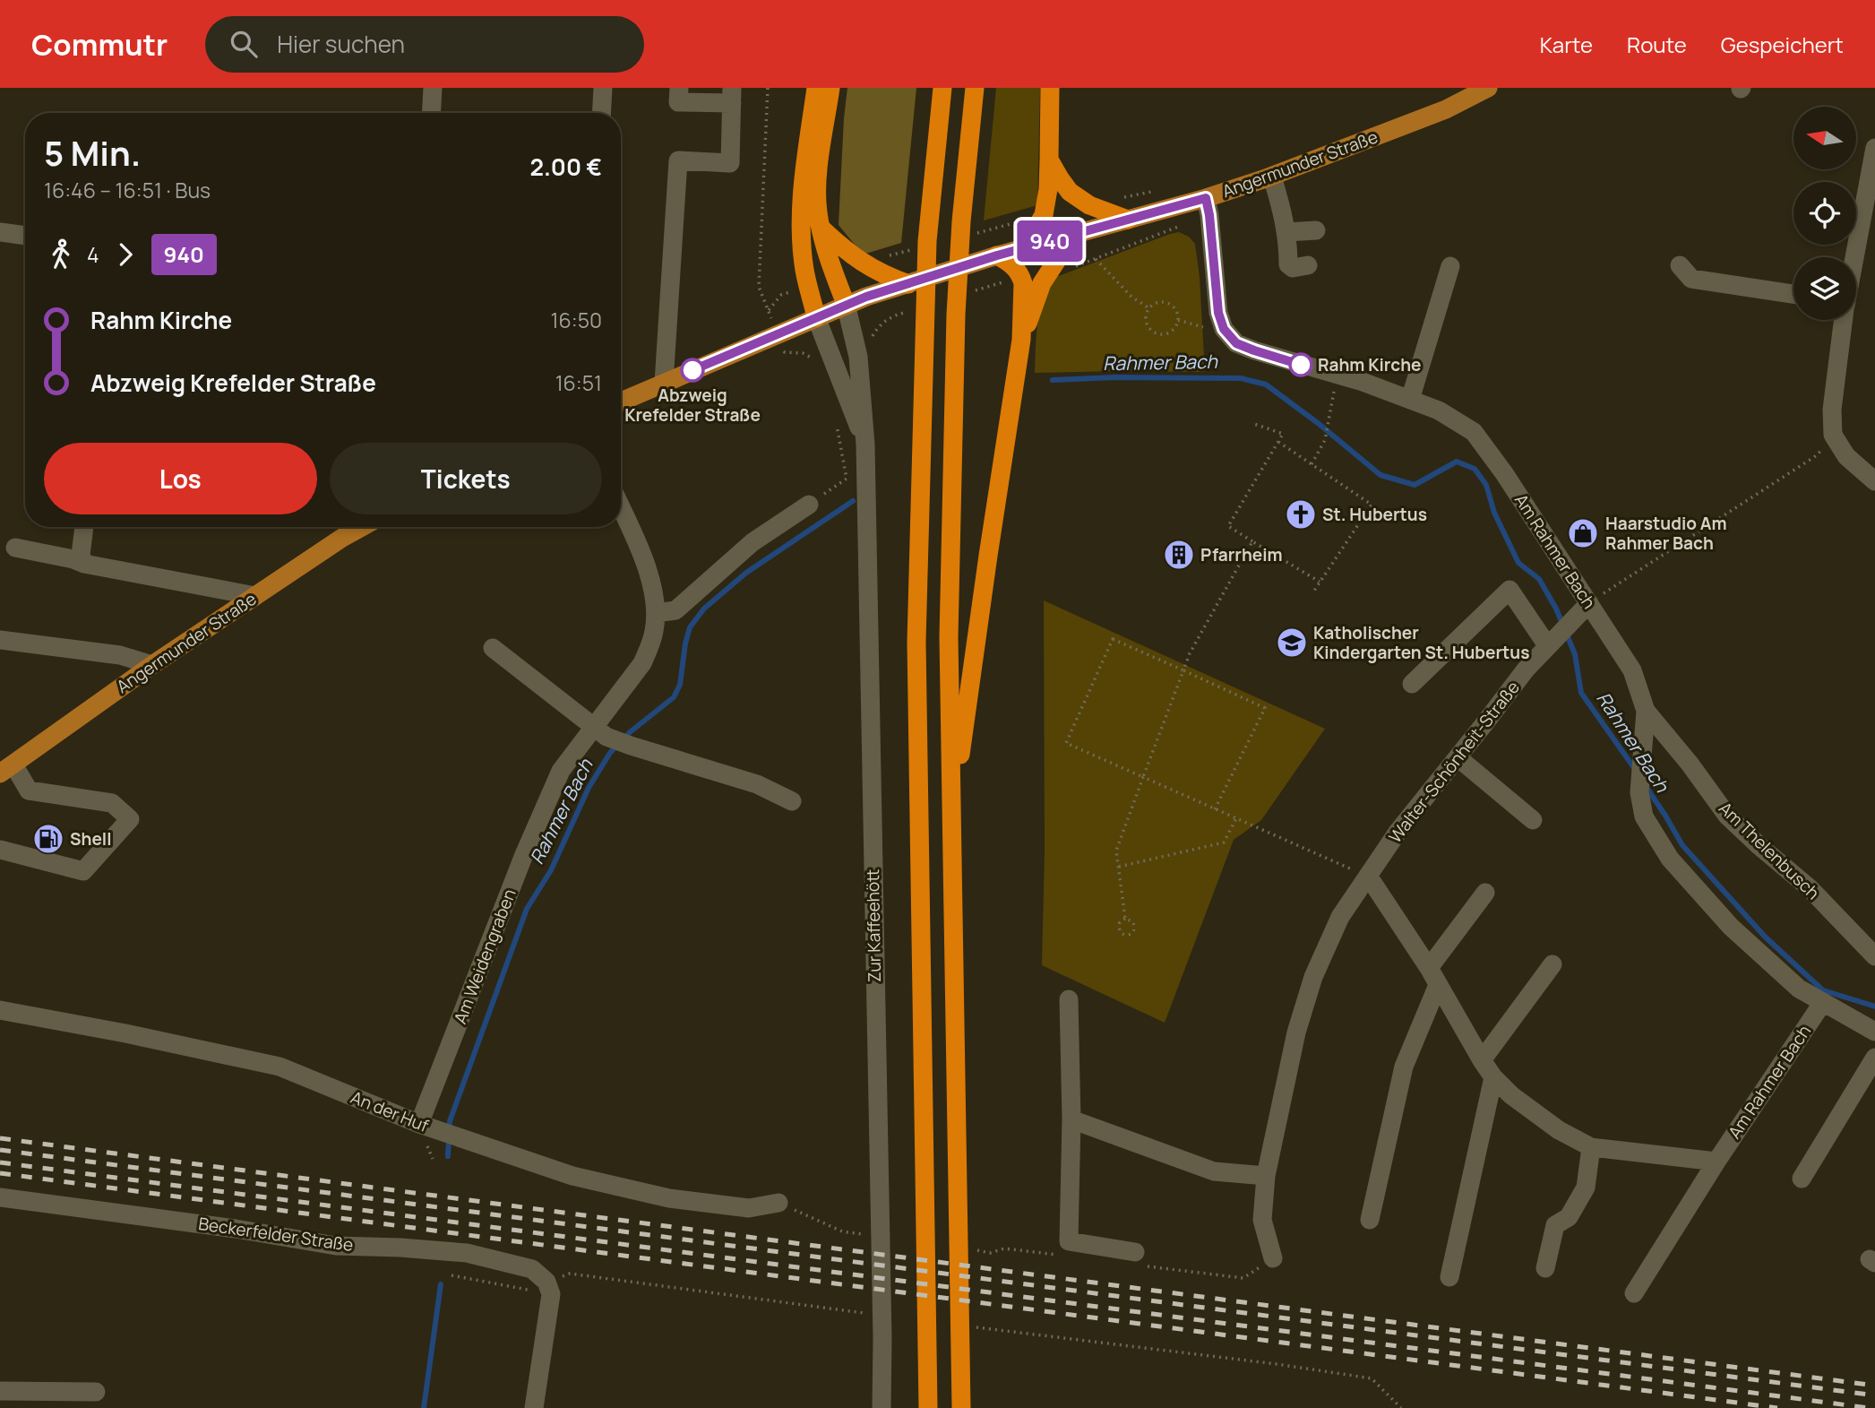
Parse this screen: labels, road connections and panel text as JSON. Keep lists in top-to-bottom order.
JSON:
{
  "streets": {
    "main road": ["Angermunder Straße"],
    "street": [
      "Am Rahmer Bach",
      "Walter-Schönheit-Straße",
      "Am Thelenbusch",
      "Zur Kaffeehött",
      "Am Weidengraben",
      "An der Huf",
      "Beckerfelder Straße"
    ]
  },
  "crossings": [
    ["Angermunder Straße", "Am Rahmer Bach"],
    ["Angermunder Straße", "Zur Kaffeehött"],
    ["Am Rahmer Bach", "Walter-Schönheit-Straße"],
    ["Am Rahmer Bach", "Am Thelenbusch"],
    ["Am Weidengraben", "An der Huf"]
  ],
  "water": ["Rahmer Bach"],
  "places": {
    "other": ["Rahm Kirche", "Abzweig Krefelder Straße"],
    "church": ["St. Hubertus"],
    "shop": ["Haarstudio Am Rahmer Bach"],
    "building": ["Pfarrheim"],
    "school or university": ["Katholischer Kindergarten St. Hubertus"],
    "fuel station": ["Shell"]
  },
  "lines": ["bus line 940"],
  "north": "left",
  "page": {
    "header": "Commutr",
    "search": "Hier suchen",
    "nav": ["Karte", "Route", "Gespeichert"],
    "on_map": "940",
    "heading": ["5 Min.", "16:46 – 16:51 · Bus", "2.00 €"],
    "legs": ["4", "940"],
    "list": [
      {
        "name": "Rahm Kirche",
        "value": "16:50"
      },
      {
        "name": "Abzweig Krefelder Straße",
        "value": "16:51"
      }
    ],
    "buttons": ["Los", "Tickets"]
  }
}
